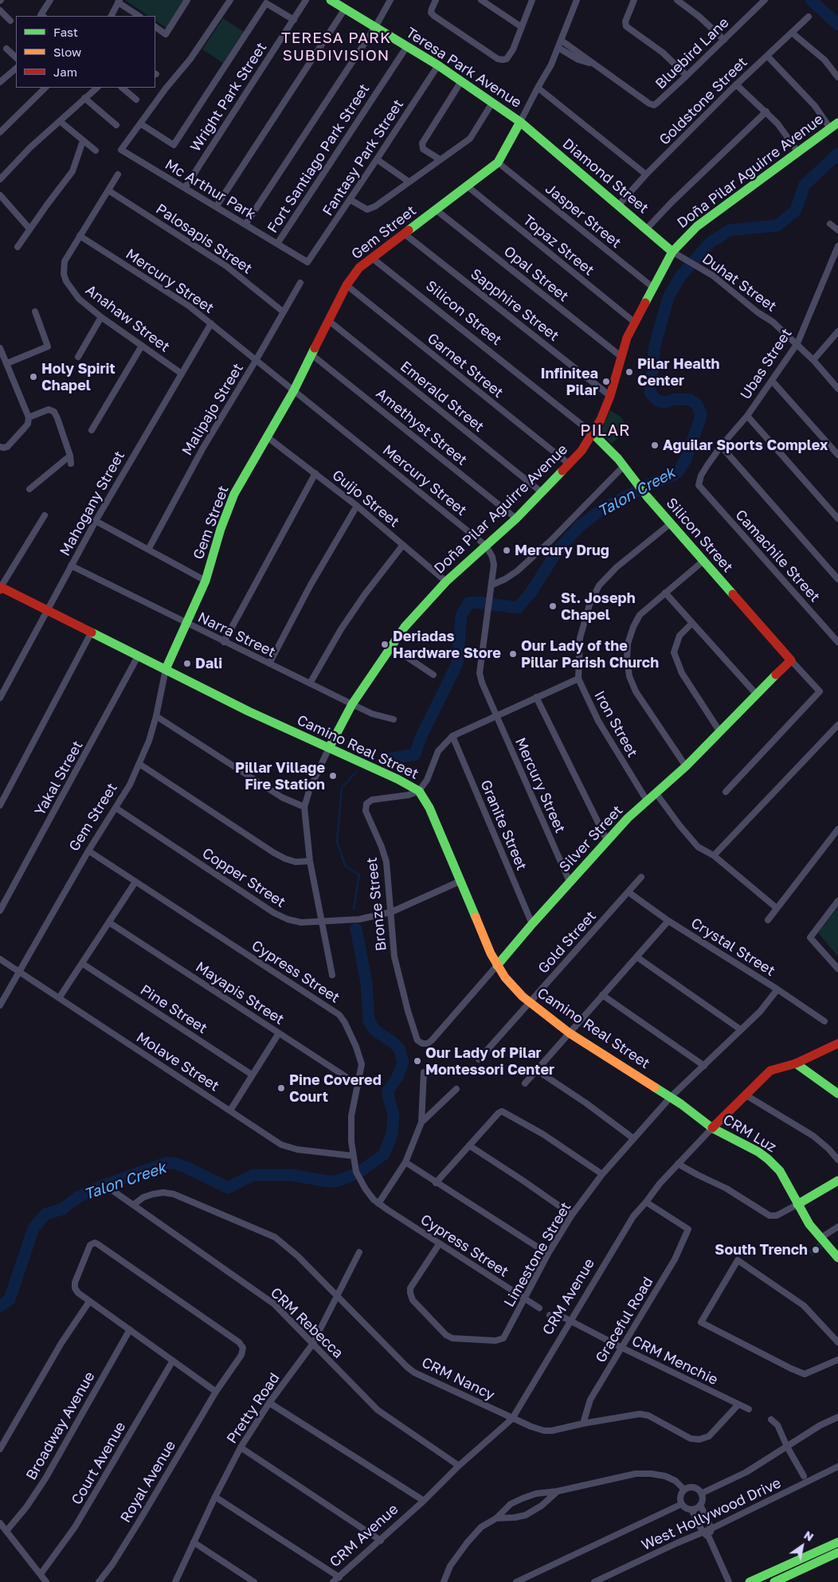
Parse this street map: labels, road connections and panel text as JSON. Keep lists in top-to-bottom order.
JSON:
{
  "streets": {
    "street": [
      "Bluebird Lane",
      "Teresa Park Avenue",
      "Wright Park Street",
      "Goldstone Street",
      "Fantasy Park Street",
      "Fort Santiago Park Street",
      "Doña Pilar Aguirre Avenue",
      "Diamond Street",
      "Mc Arthur Park",
      "Jasper Street",
      "Gem Street",
      "Palosapis Street",
      "Topaz Street",
      "Opal Street",
      "Mercury Street",
      "Duhat Street",
      "Sapphire Street",
      "Silicon Street",
      "Anahaw Street",
      "Ubas Street",
      "Garnet Street",
      "Emerald Street",
      "Malipajo Street",
      "Amethyst Street",
      "Guijo Street",
      "Mahogany Street",
      "Camachile Street",
      "Narra Street",
      "Iron Street",
      "Camino Real Street",
      "Yakal Street",
      "Granite Street",
      "Silver Street",
      "Copper Street",
      "Bronze Street",
      "Gold Street",
      "Crystal Street",
      "Cypress Street",
      "Mayapis Street",
      "Pine Street",
      "Molave Street",
      "CRM Luz",
      "Limestone Street",
      "CRM Avenue",
      "Graceful Road",
      "CRM Rebecca",
      "CRM Menchie",
      "CRM Nancy",
      "Pretty Road",
      "Broadway Avenue",
      "Court Avenue",
      "Royal Avenue",
      "West Hollywood Drive"
    ]
  },
  "crossings": [
    ["Bluebird Lane", "Gem Street"],
    ["Teresa Park Avenue", "Fantasy Park Street"],
    ["Teresa Park Avenue", "Fort Santiago Park Street"],
    ["Teresa Park Avenue", "Diamond Street"],
    ["Teresa Park Avenue", "Gem Street"],
    ["Wright Park Street", "Mc Arthur Park"],
    ["Goldstone Street", "Diamond Street"],
    ["Fantasy Park Street", "Mc Arthur Park"],
    ["Fort Santiago Park Street", "Mc Arthur Park"],
    ["Doña Pilar Aguirre Avenue", "Diamond Street"],
    ["Doña Pilar Aguirre Avenue", "Jasper Street"],
    ["Doña Pilar Aguirre Avenue", "Topaz Street"],
    ["Doña Pilar Aguirre Avenue", "Opal Street"],
    ["Doña Pilar Aguirre Avenue", "Mercury Street"],
    ["Doña Pilar Aguirre Avenue", "Duhat Street"],
    ["Doña Pilar Aguirre Avenue", "Sapphire Street"],
    ["Doña Pilar Aguirre Avenue", "Silicon Street"],
    ["Doña Pilar Aguirre Avenue", "Garnet Street"],
    ["Doña Pilar Aguirre Avenue", "Emerald Street"],
    ["Doña Pilar Aguirre Avenue", "Amethyst Street"],
    ["Doña Pilar Aguirre Avenue", "Guijo Street"],
    ["Doña Pilar Aguirre Avenue", "Narra Street"],
    ["Doña Pilar Aguirre Avenue", "Camino Real Street"],
    ["Doña Pilar Aguirre Avenue", "Copper Street"],
    ["Diamond Street", "Gem Street"],
    ["Diamond Street", "Duhat Street"],
    ["Jasper Street", "Gem Street"],
    ["Gem Street", "Topaz Street"],
    ["Gem Street", "Opal Street"],
    ["Gem Street", "Mercury Street"],
    ["Gem Street", "Sapphire Street"],
    ["Gem Street", "Silicon Street"],
    ["Gem Street", "Garnet Street"],
    ["Gem Street", "Emerald Street"],
    ["Gem Street", "Amethyst Street"],
    ["Gem Street", "Guijo Street"],
    ["Gem Street", "Narra Street"],
    ["Gem Street", "Camino Real Street"],
    ["Gem Street", "Copper Street"],
    ["Gem Street", "Cypress Street"],
    ["Gem Street", "Molave Street"],
    ["Palosapis Street", "Anahaw Street"],
    ["Palosapis Street", "Malipajo Street"],
    ["Mercury Street", "Anahaw Street"],
    ["Mercury Street", "Malipajo Street"],
    ["Mercury Street", "Mahogany Street"],
    ["Mercury Street", "Silver Street"],
    ["Duhat Street", "Ubas Street"],
    ["Silicon Street", "Iron Street"],
    ["Silicon Street", "Silver Street"],
    ["Anahaw Street", "Mahogany Street"],
    ["Ubas Street", "Camachile Street"],
    ["Mahogany Street", "Narra Street"],
    ["Mahogany Street", "Camino Real Street"],
    ["Iron Street", "Silver Street"],
    ["Camino Real Street", "Yakal Street"],
    ["Camino Real Street", "Silver Street"],
    ["Camino Real Street", "Copper Street"],
    ["Camino Real Street", "Bronze Street"],
    ["Camino Real Street", "Gold Street"],
    ["Camino Real Street", "CRM Luz"],
    ["Camino Real Street", "Limestone Street"],
    ["Granite Street", "Silver Street"],
    ["Silver Street", "Bronze Street"],
    ["Copper Street", "Bronze Street"],
    ["Gold Street", "Crystal Street"],
    ["Crystal Street", "Limestone Street"],
    ["Cypress Street", "Mayapis Street"],
    ["Cypress Street", "Molave Street"],
    ["Cypress Street", "Limestone Street"],
    ["CRM Luz", "CRM Avenue"],
    ["CRM Avenue", "Graceful Road"],
    ["CRM Avenue", "CRM Rebecca"],
    ["CRM Avenue", "CRM Menchie"],
    ["CRM Avenue", "CRM Nancy"],
    ["Graceful Road", "CRM Menchie"],
    ["Graceful Road", "CRM Nancy"],
    ["CRM Rebecca", "CRM Nancy"],
    ["CRM Rebecca", "Pretty Road"],
    ["CRM Menchie", "CRM Nancy"],
    ["CRM Nancy", "Pretty Road"]
  ],
  "districts": ["TERESA PARK SUBDIVISION", "PILAR"],
  "water": ["Talon Creek"],
  "places": [
    "Pilar Health Center",
    "Holy Spirit Chapel",
    "Infinitea Pilar",
    "Aguilar Sports Complex",
    "Mercury Drug",
    "St. Joseph Chapel",
    "Deriadas Hardware Store",
    "Our Lady of the Pillar Parish Church",
    "Dali",
    "Pillar Village Fire Station",
    "Our Lady of Pilar Montessori Center",
    "Pine Covered Court",
    "South Trench"
  ],
  "legend": ["Fast", "Slow", "Jam"],
  "north": "top right"
}
